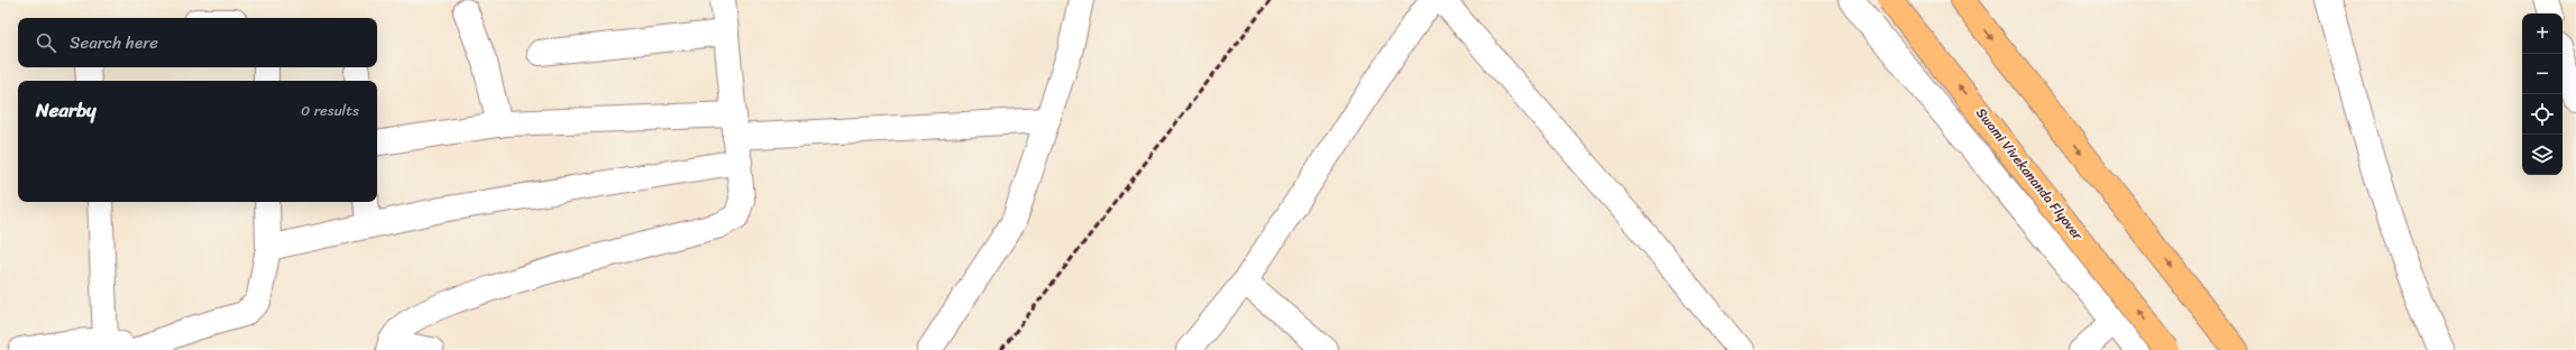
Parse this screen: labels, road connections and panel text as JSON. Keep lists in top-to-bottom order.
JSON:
{
  "streets": {
    "main road": ["Swami Vivekananda Flyover"]
  },
  "page": {
    "map_buttons": ["+", "−"],
    "search": "Search here",
    "heading": ["Nearby", "0 results"]
  }
}
